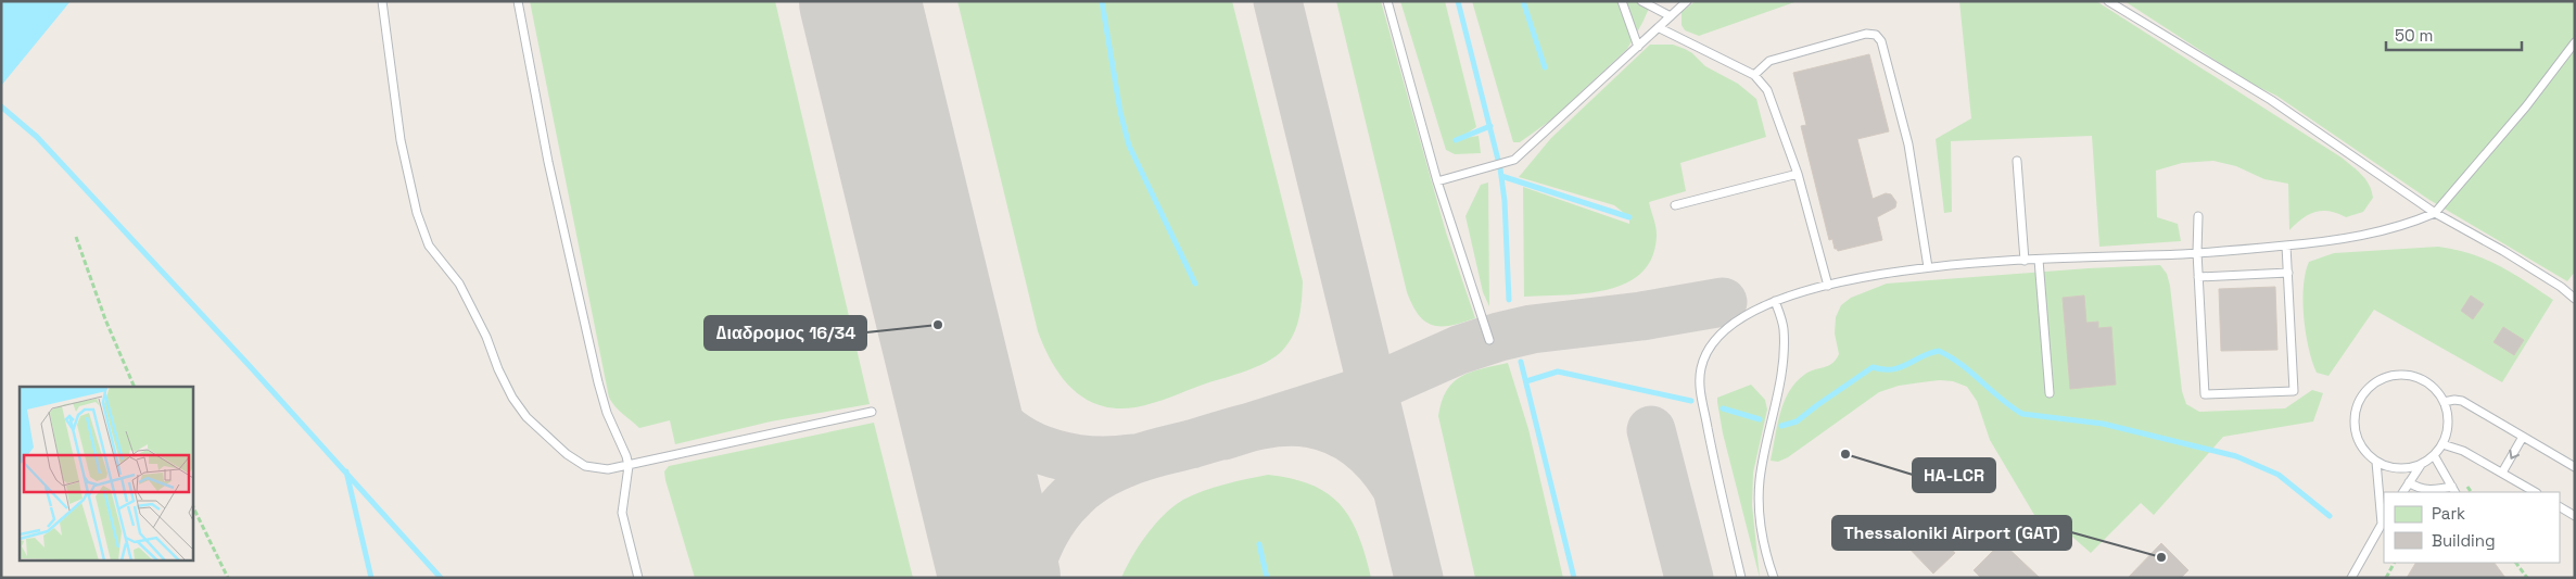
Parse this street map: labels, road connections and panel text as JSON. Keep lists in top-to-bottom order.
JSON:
{
  "places": ["Διαδρομος 16/34", "HA-LCR", "Thessaloniki Airport (GAT)"],
  "legend": ["Park", "Building"],
  "scale_bar": "50 m"
}
